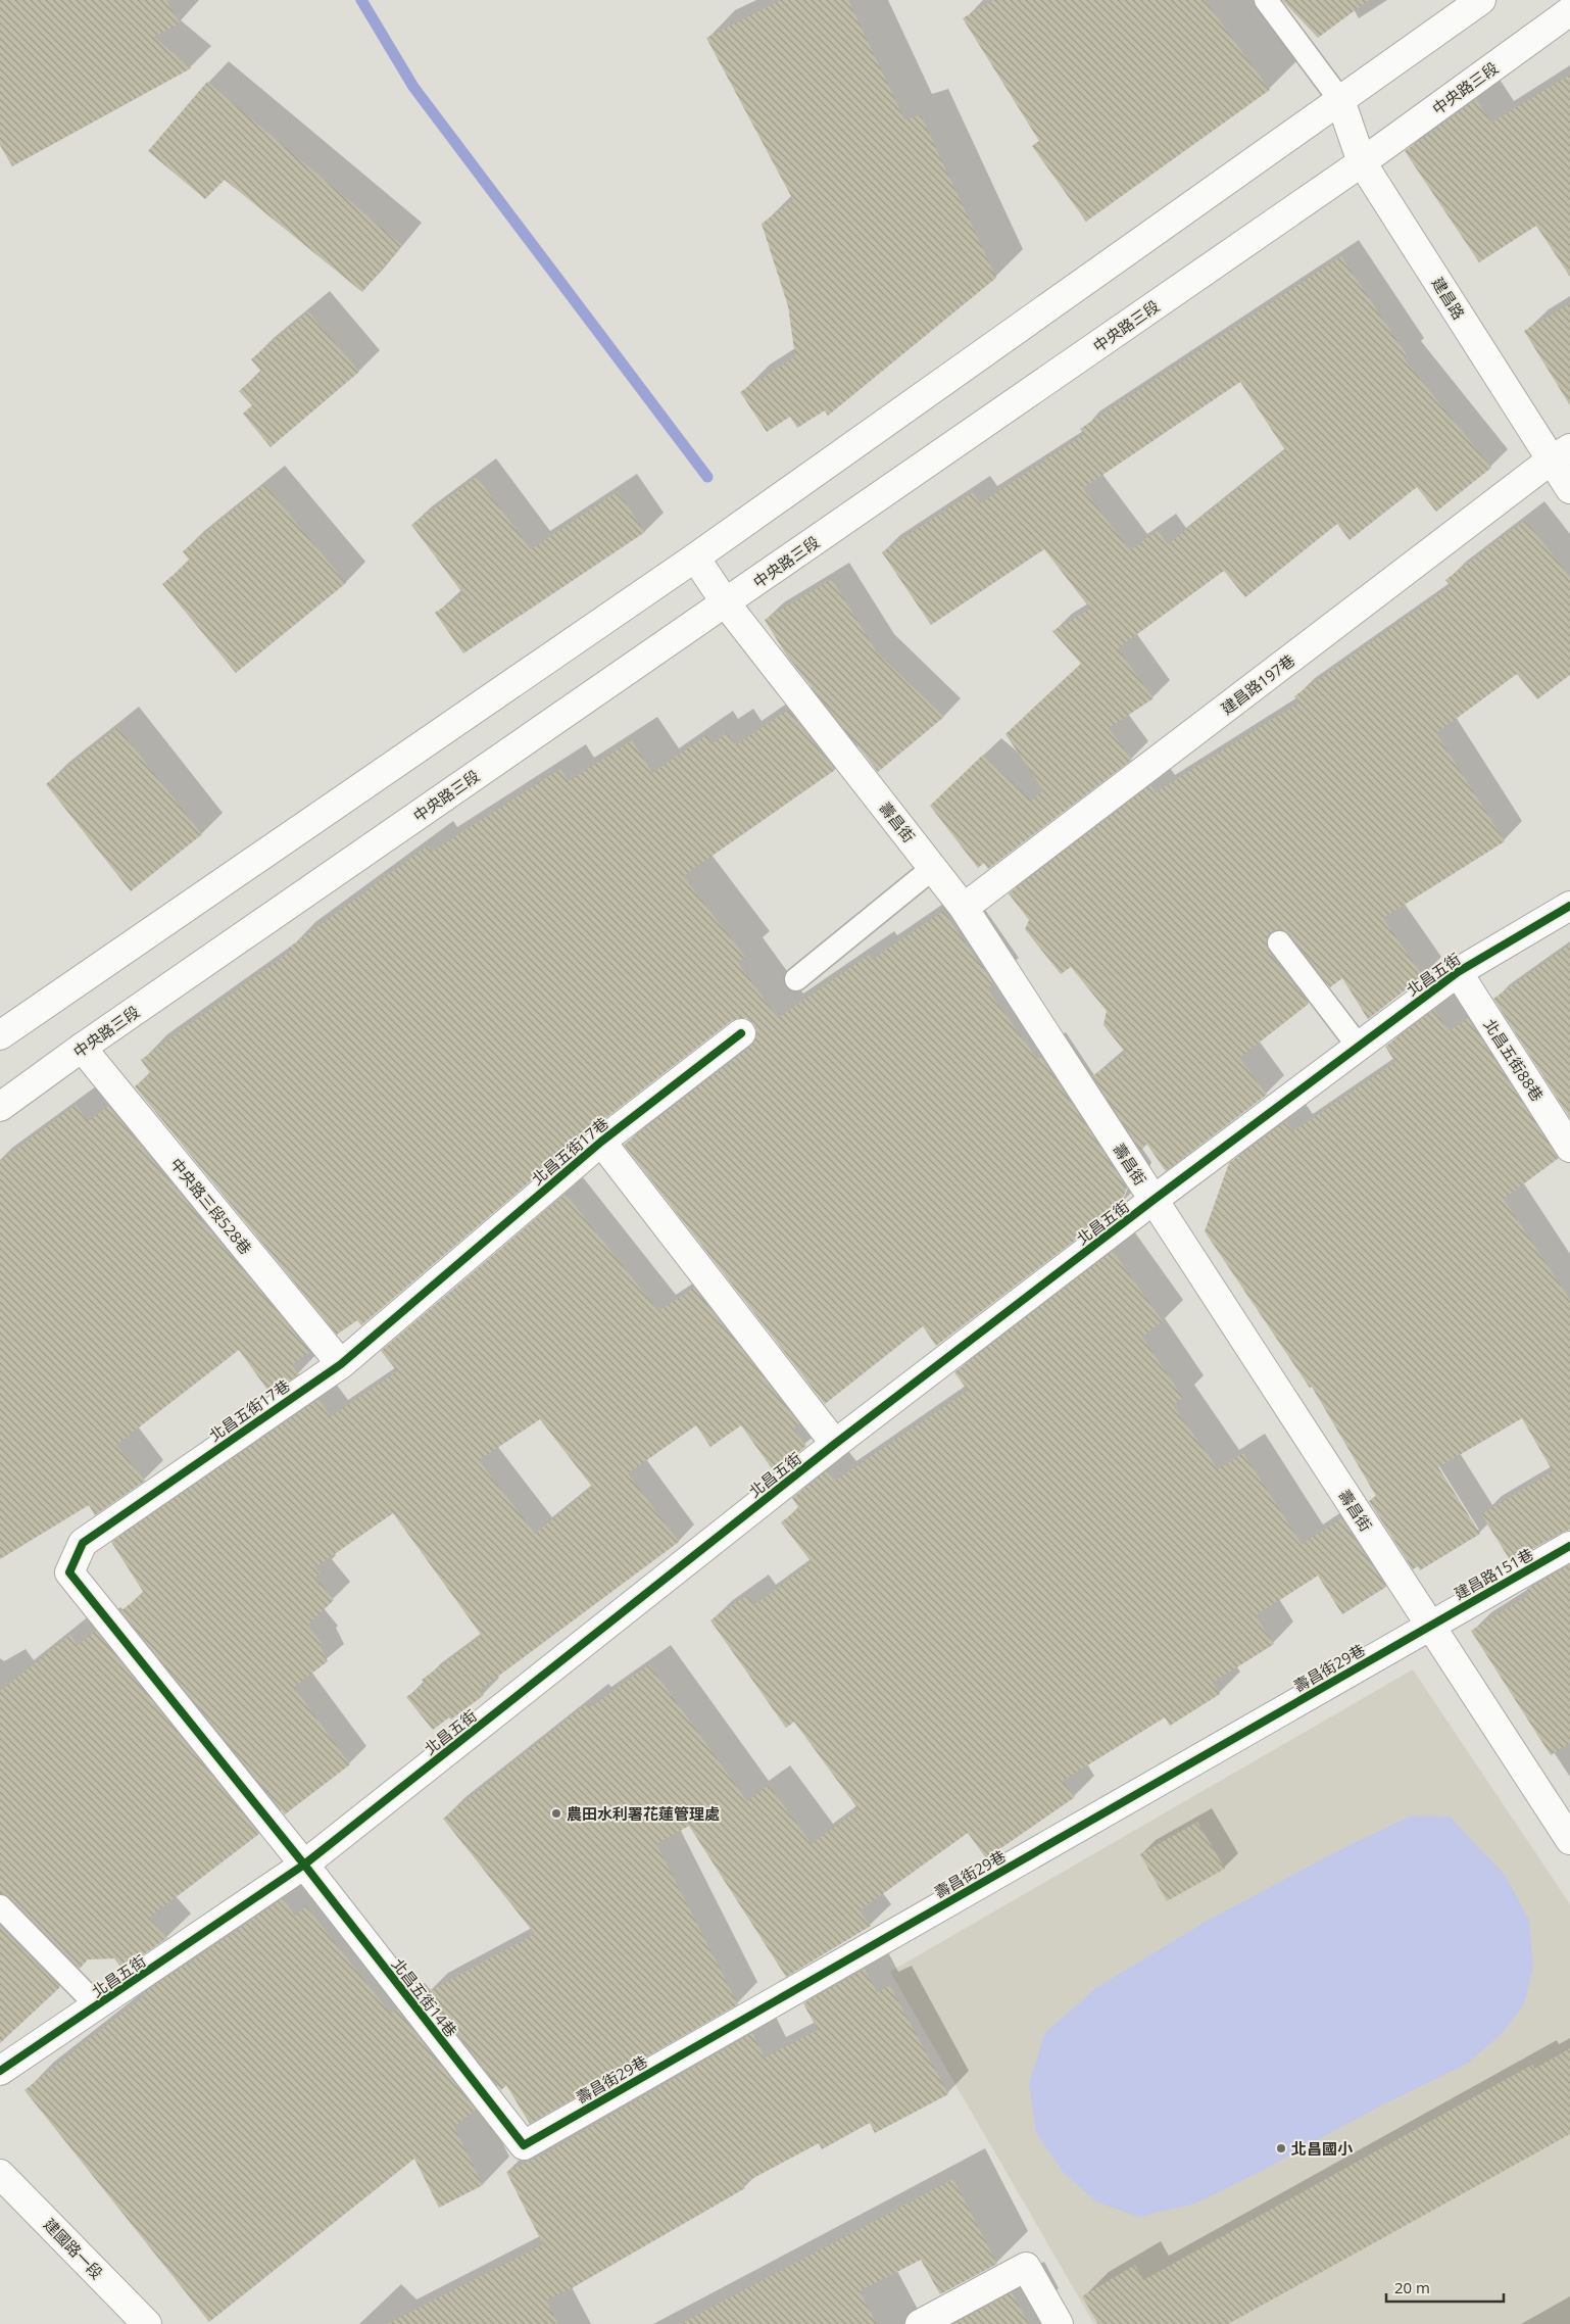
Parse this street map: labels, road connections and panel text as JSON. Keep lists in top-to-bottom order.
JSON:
{
  "streets": {
    "street": [
      "中央路三段",
      "建昌路",
      "建昌路197巷",
      "壽昌街",
      "北昌五街",
      "北昌五街88巷",
      "北昌五街17巷",
      "中央路三段528巷",
      "建昌路151巷",
      "壽昌街29巷",
      "北昌五街14巷",
      "建國路一段"
    ]
  },
  "crossings": [
    ["中央路三段", "建昌路"],
    ["中央路三段", "壽昌街"],
    ["中央路三段", "中央路三段528巷"],
    ["建昌路", "建昌路197巷"],
    ["建昌路197巷", "壽昌街"],
    ["壽昌街", "北昌五街"],
    ["壽昌街", "建昌路151巷"],
    ["壽昌街", "壽昌街29巷"],
    ["北昌五街", "北昌五街88巷"],
    ["北昌五街", "北昌五街17巷"],
    ["北昌五街", "北昌五街14巷"],
    ["北昌五街17巷", "中央路三段528巷"],
    ["北昌五街17巷", "北昌五街14巷"],
    ["建昌路151巷", "壽昌街29巷"],
    ["壽昌街29巷", "北昌五街14巷"]
  ],
  "places": ["農田水利署花蓮管理處", "北昌國小"],
  "scale_bar": "20 m"
}
